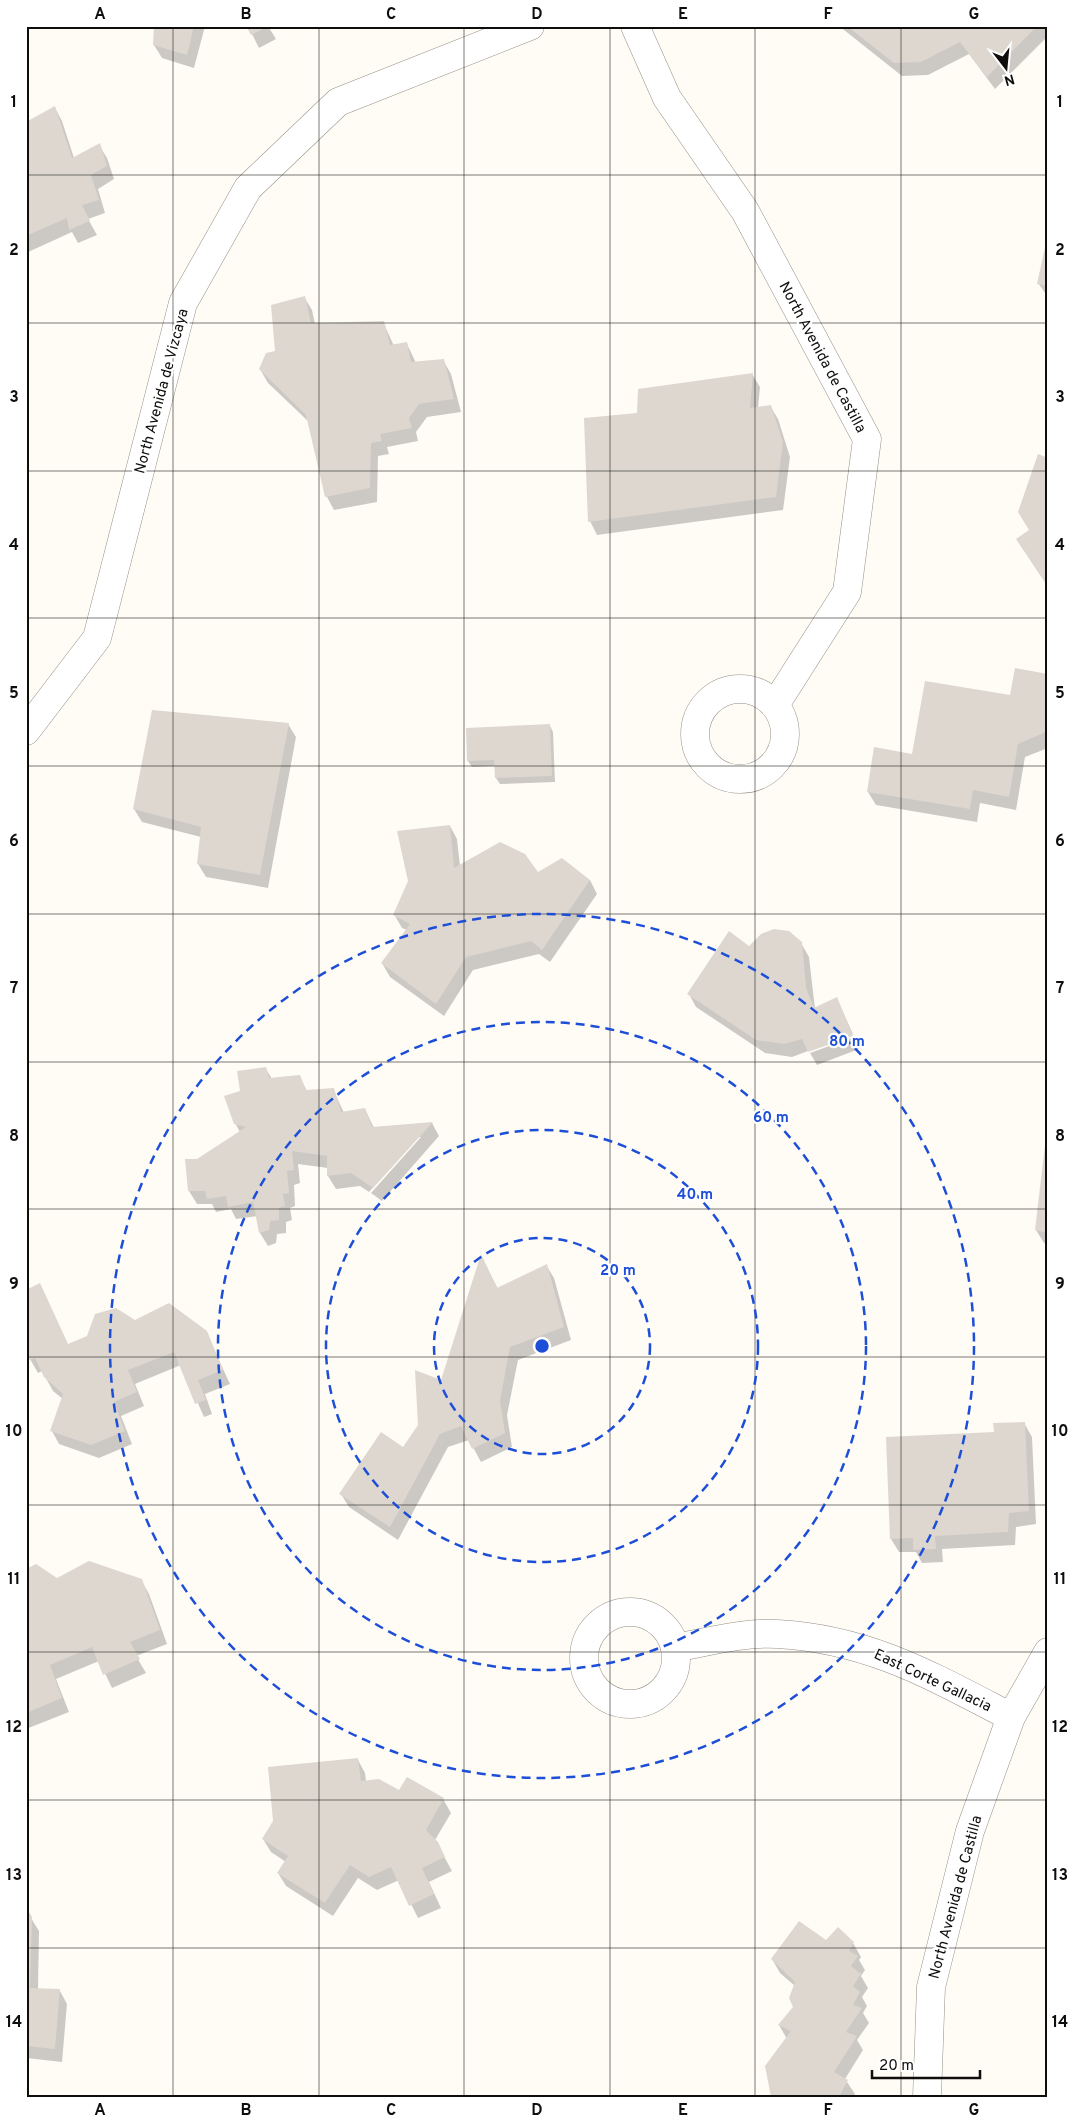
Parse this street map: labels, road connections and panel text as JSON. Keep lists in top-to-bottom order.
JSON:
{
  "streets": {
    "street": ["North Avenida de Castilla", "North Avenida de Vizcaya", "East Corte Gallacia"]
  },
  "crossings": [
    ["North Avenida de Castilla", "East Corte Gallacia"]
  ],
  "scale_bar": "20 m",
  "north": "bottom",
  "grid": {
    "columns": [
      "A",
      "B",
      "C",
      "D",
      "E",
      "F",
      "G"
    ],
    "rows": [
      "1",
      "2",
      "3",
      "4",
      "5",
      "6",
      "7",
      "8",
      "9",
      "10",
      "11",
      "12",
      "13",
      "14"
    ]
  },
  "rings": [
    "80 m",
    "60 m",
    "40 m",
    "20 m"
  ]
}
